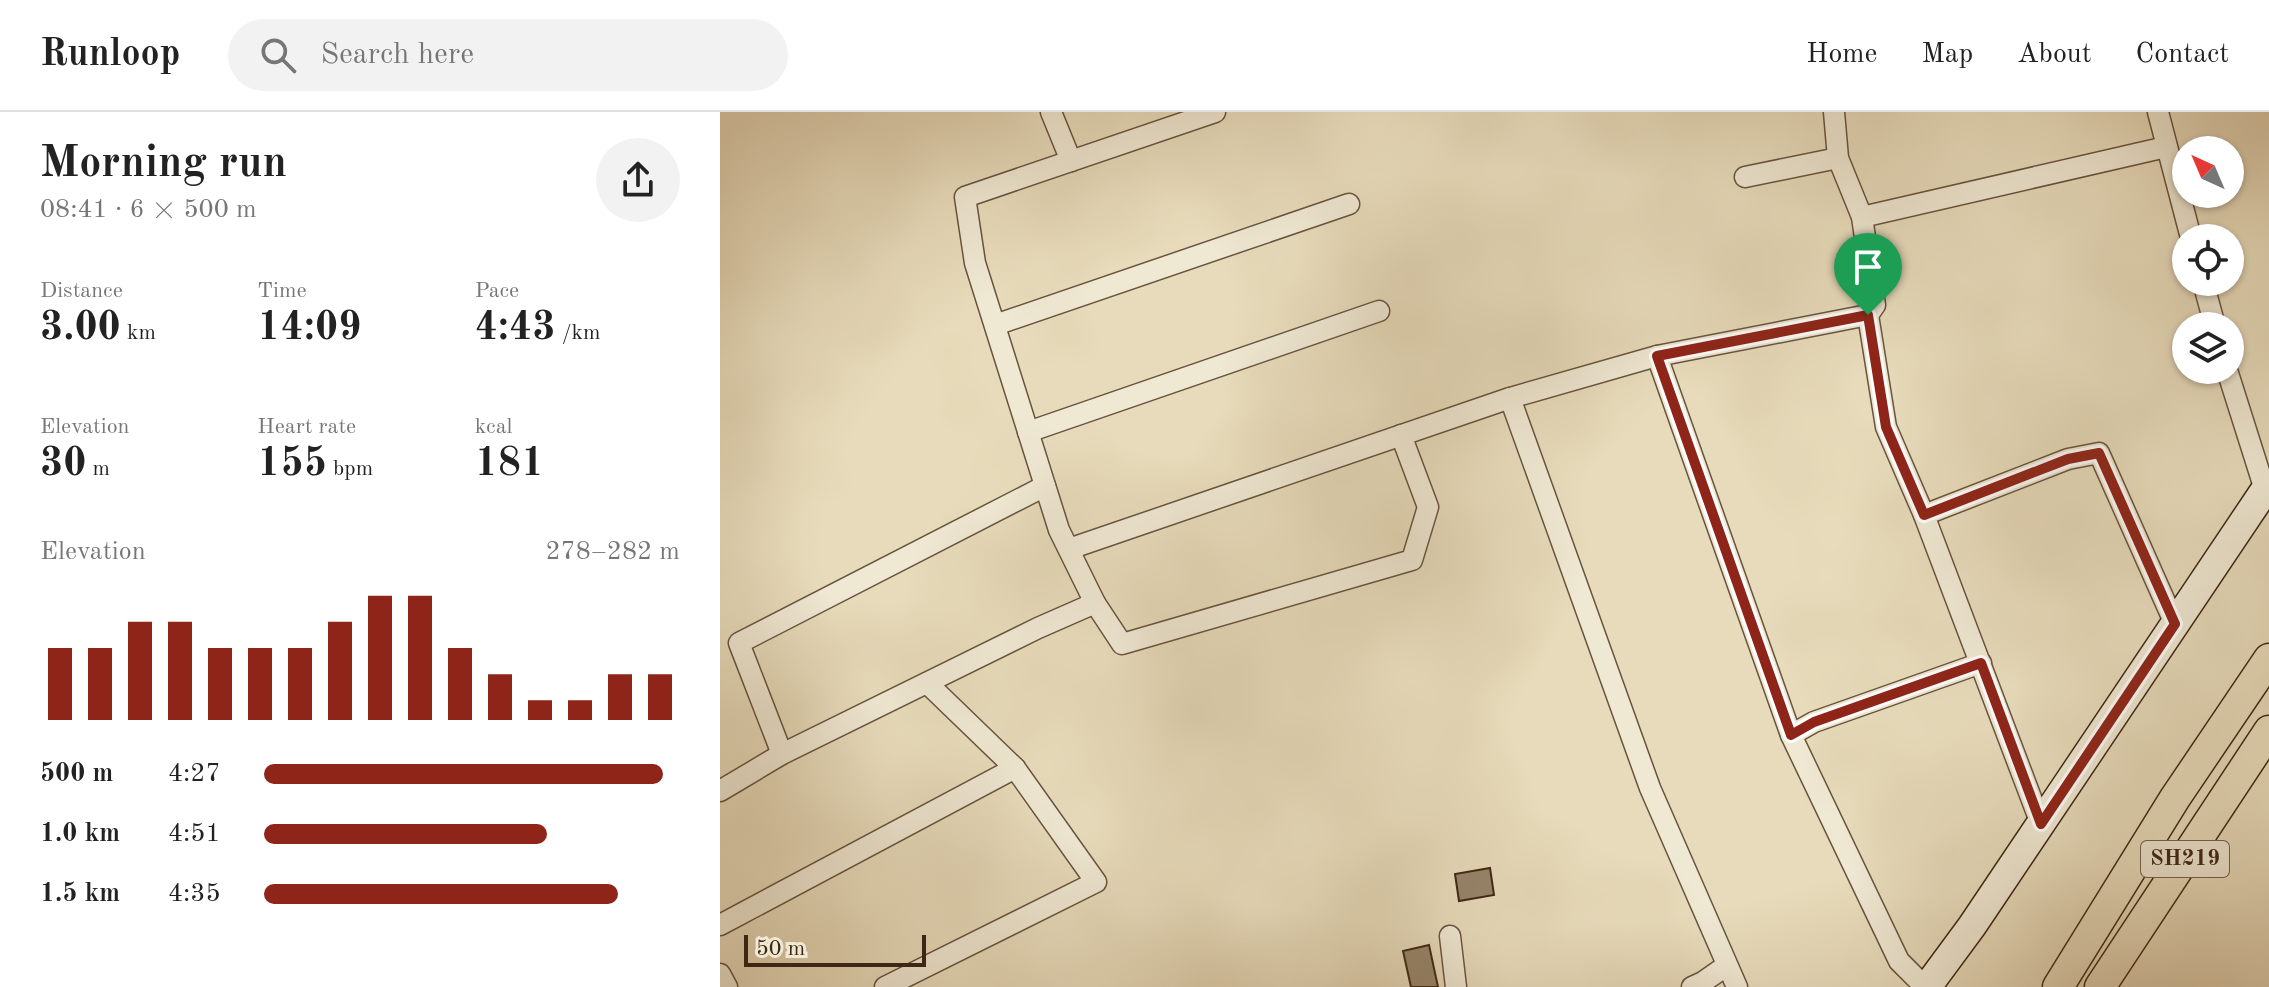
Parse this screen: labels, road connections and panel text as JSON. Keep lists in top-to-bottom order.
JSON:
{
  "streets": {
    "main road": ["SH219"]
  },
  "scale_bar": "50 m",
  "north": "top left",
  "page": {
    "header": "Runloop",
    "search": "Search here",
    "nav": [
      "Home",
      "Map",
      "About",
      "Contact"
    ],
    "heading": ["Morning run", "08:41 · 6 × 500 m"],
    "stats": [
      ["Distance", "3.00 km"],
      ["Time", "14:09"],
      ["Pace", "4:43 /km"],
      ["Elevation", "30 m"],
      ["Heart rate", "155 bpm"],
      ["kcal", "181"]
    ],
    "chart": ["Elevation", "278–282 m"],
    "list": [
      {
        "name": "500 m",
        "note": "4:27"
      },
      {
        "name": "1.0 km",
        "note": "4:51"
      },
      {
        "name": "1.5 km",
        "note": "4:35"
      }
    ],
    "scale": "50 m"
  }
}
